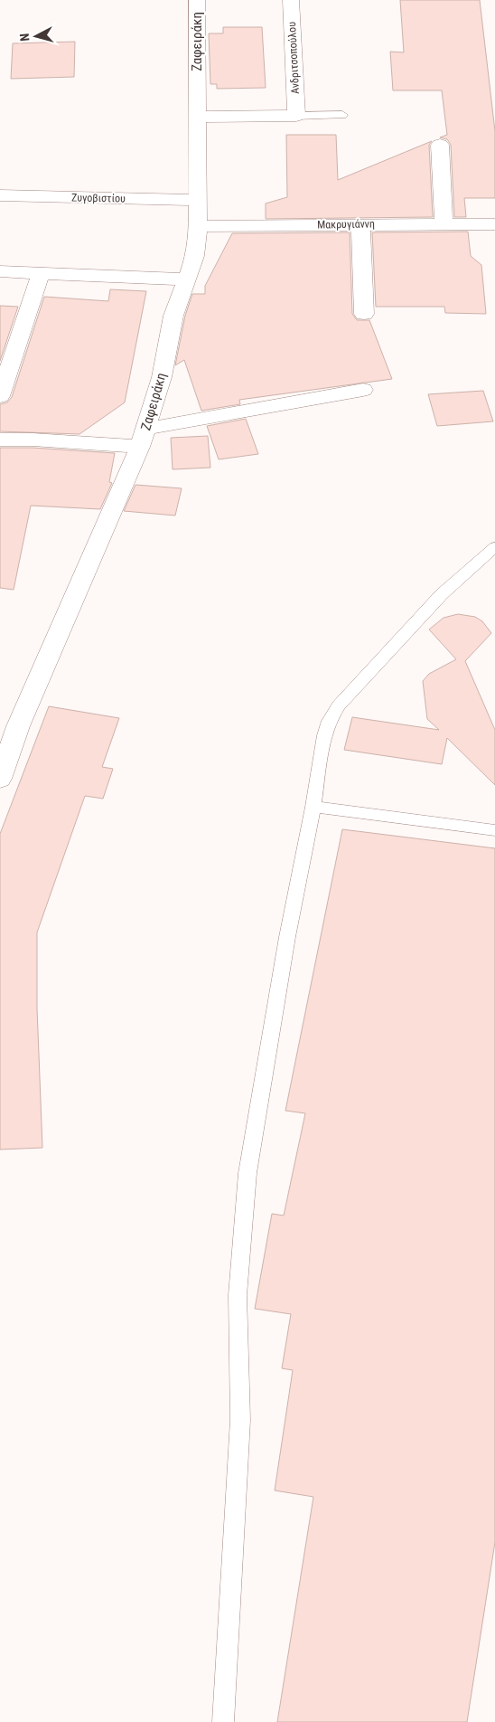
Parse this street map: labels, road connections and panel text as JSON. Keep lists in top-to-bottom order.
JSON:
{
  "streets": {
    "street": [
      "Ζαφειράκη",
      "Ανδριτσοπούλου",
      "Ζυγοβιστίου",
      "Μακρυγιάννη"
    ]
  },
  "crossings": [
    ["Ζαφειράκη", "Ζυγοβιστίου"],
    ["Ζαφειράκη", "Μακρυγιάννη"]
  ],
  "north": "left"
}
